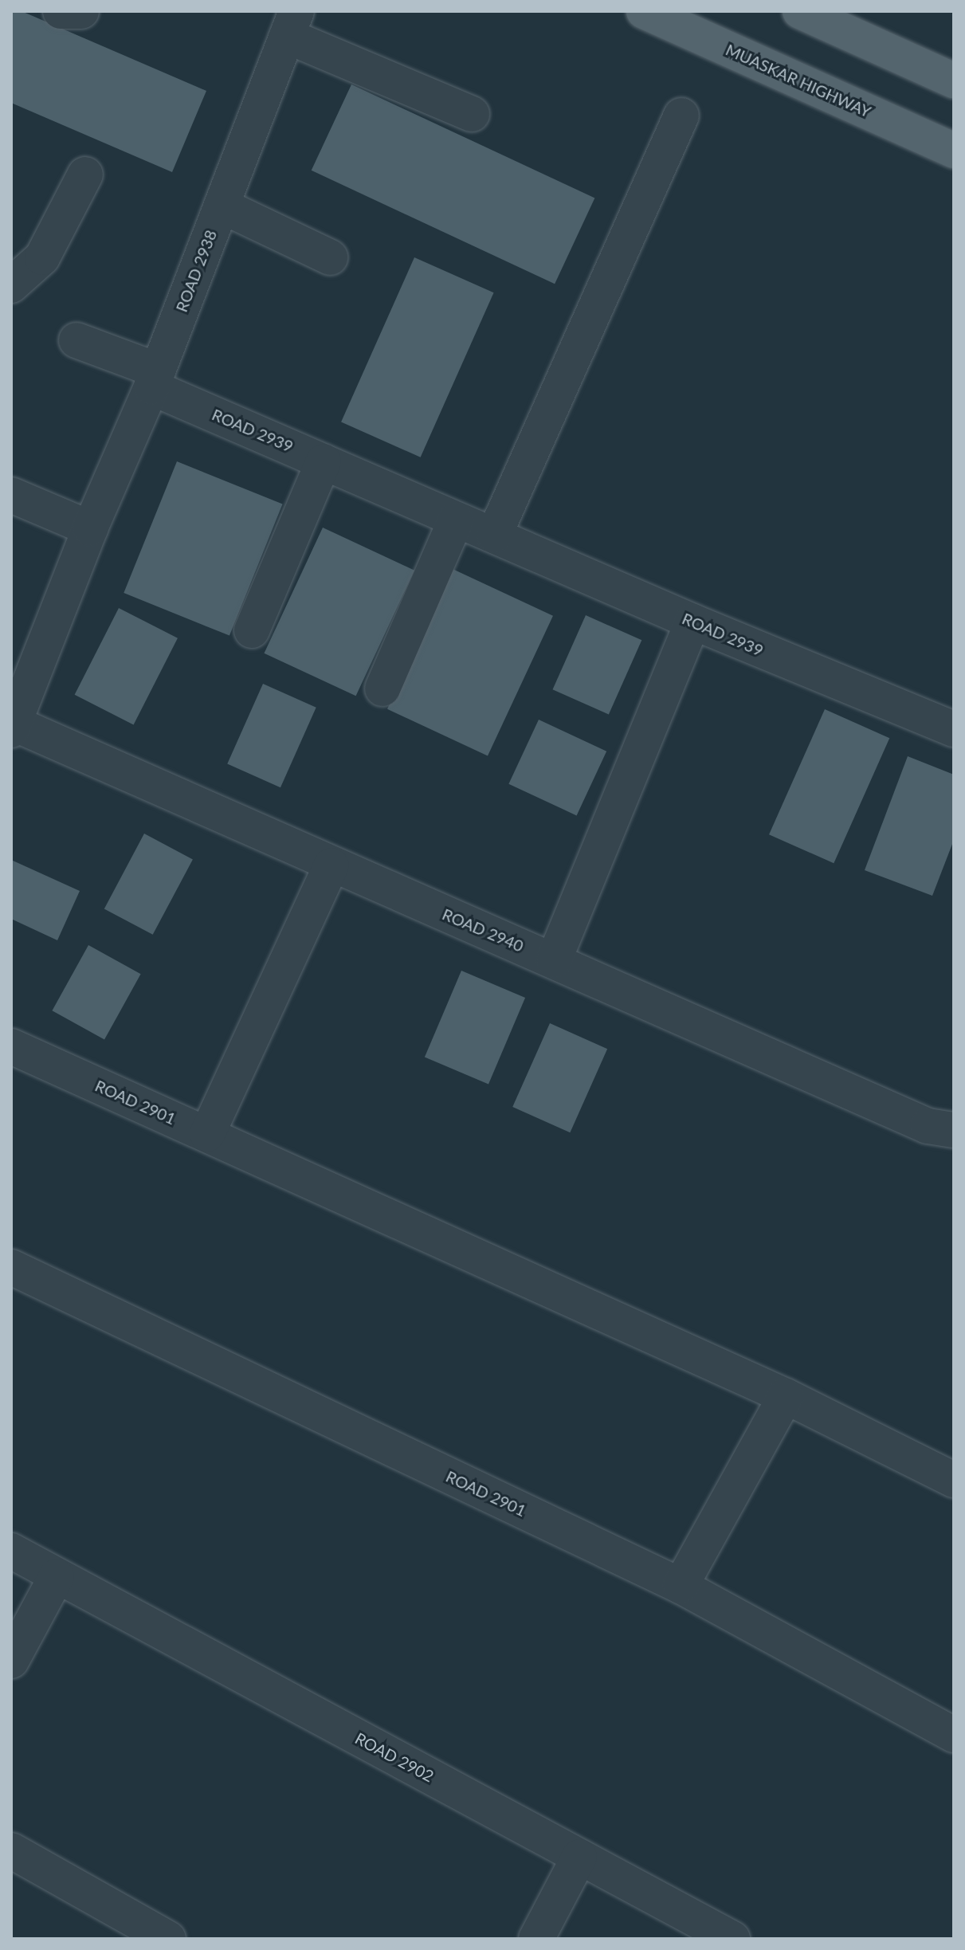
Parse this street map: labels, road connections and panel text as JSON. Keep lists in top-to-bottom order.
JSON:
{
  "streets": {
    "main road": ["MUASKAR HIGHWAY"],
    "street": [
      "ROAD 2938",
      "ROAD 2939",
      "ROAD 2940",
      "ROAD 2901",
      "ROAD 2902"
    ]
  },
  "crossings": [
    ["ROAD 2938", "ROAD 2939"],
    ["ROAD 2938", "ROAD 2940"]
  ]
}
